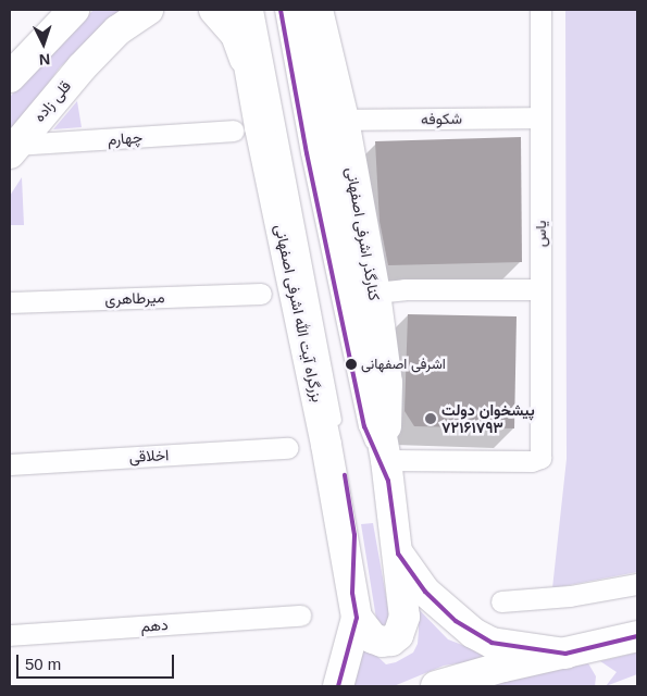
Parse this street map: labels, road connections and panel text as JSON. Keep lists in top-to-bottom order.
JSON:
{
  "streets": {
    "main road": ["قلی زاده", "کنارگذر اشرفی اصفهانی", "بزرگراه آیت الله اشرفی اصفهانی"],
    "street": [
      "شکوفه",
      "چهارم",
      "یاس",
      "میرطاهری",
      "اخلاقی",
      "دهم"
    ]
  },
  "crossings": [
    ["قلی زاده", "چهارم"],
    ["شکوفه", "کنارگذر اشرفی اصفهانی"],
    ["شکوفه", "یاس"],
    ["کنارگذر اشرفی اصفهانی", "یاس"]
  ],
  "places": ["اشرفی اصفهانی", "پیشخوان دولت ۷۲۱۶۱۷۹۳"],
  "scale_bar": "50 m",
  "north": "bottom"
}
